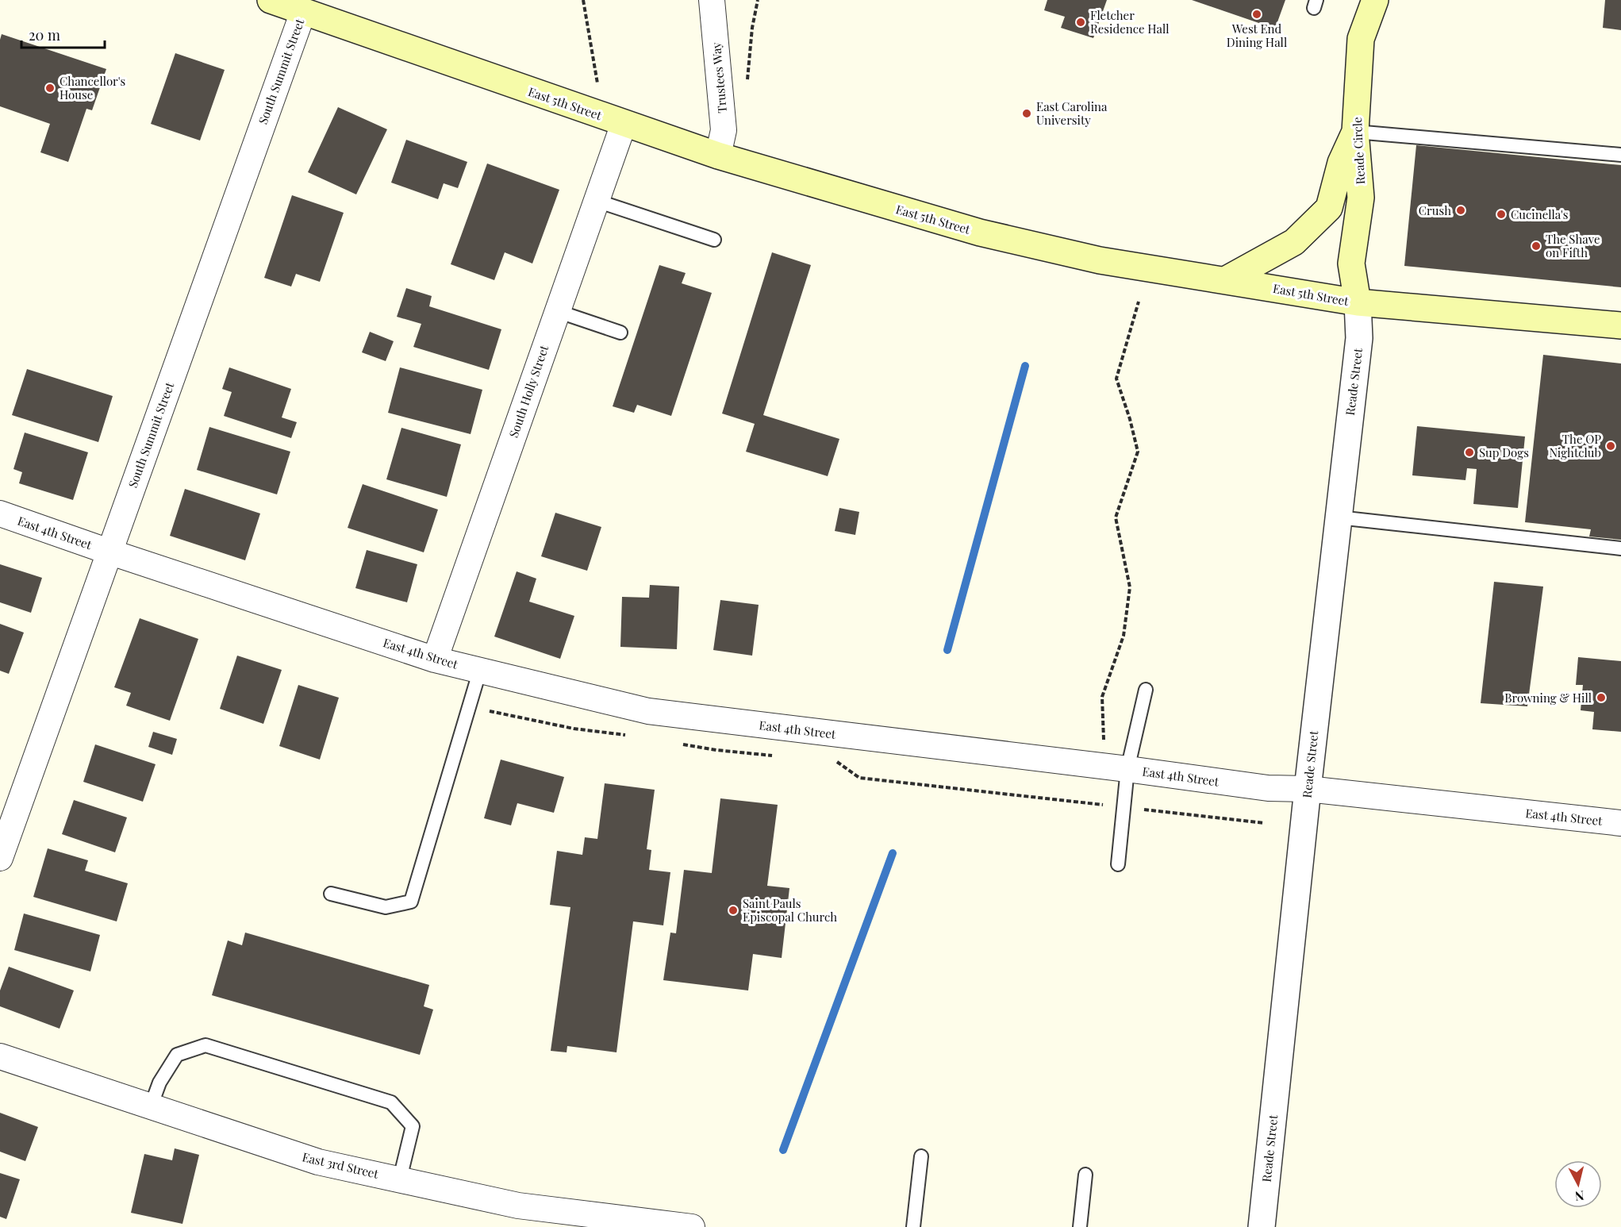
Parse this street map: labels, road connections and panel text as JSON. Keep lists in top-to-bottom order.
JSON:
{
  "streets": {
    "main road": ["East 5th Street", "Reade Circle"],
    "street": [
      "South Summit Street",
      "Trustees Way",
      "Reade Street",
      "South Holly Street",
      "East 4th Street",
      "East 3rd Street"
    ]
  },
  "crossings": [
    ["South Summit Street", "East 5th Street"],
    ["South Summit Street", "East 4th Street"],
    ["Trustees Way", "East 5th Street"],
    ["East 5th Street", "Reade Circle"],
    ["East 5th Street", "Reade Street"],
    ["East 5th Street", "South Holly Street"],
    ["Reade Circle", "Reade Street"],
    ["Reade Street", "East 4th Street"],
    ["South Holly Street", "East 4th Street"]
  ],
  "places": [
    "West End Dining Hall",
    "Fletcher Residence Hall",
    "Chancellor's House",
    "East Carolina University",
    "Crush",
    "Cucinella's",
    "The Shave on Fifth",
    "The OP Nightclub",
    "Sup Dogs",
    "Browning & Hill",
    "Saint Pauls Episcopal Church"
  ],
  "scale_bar": "20 m",
  "north": "bottom"
}
